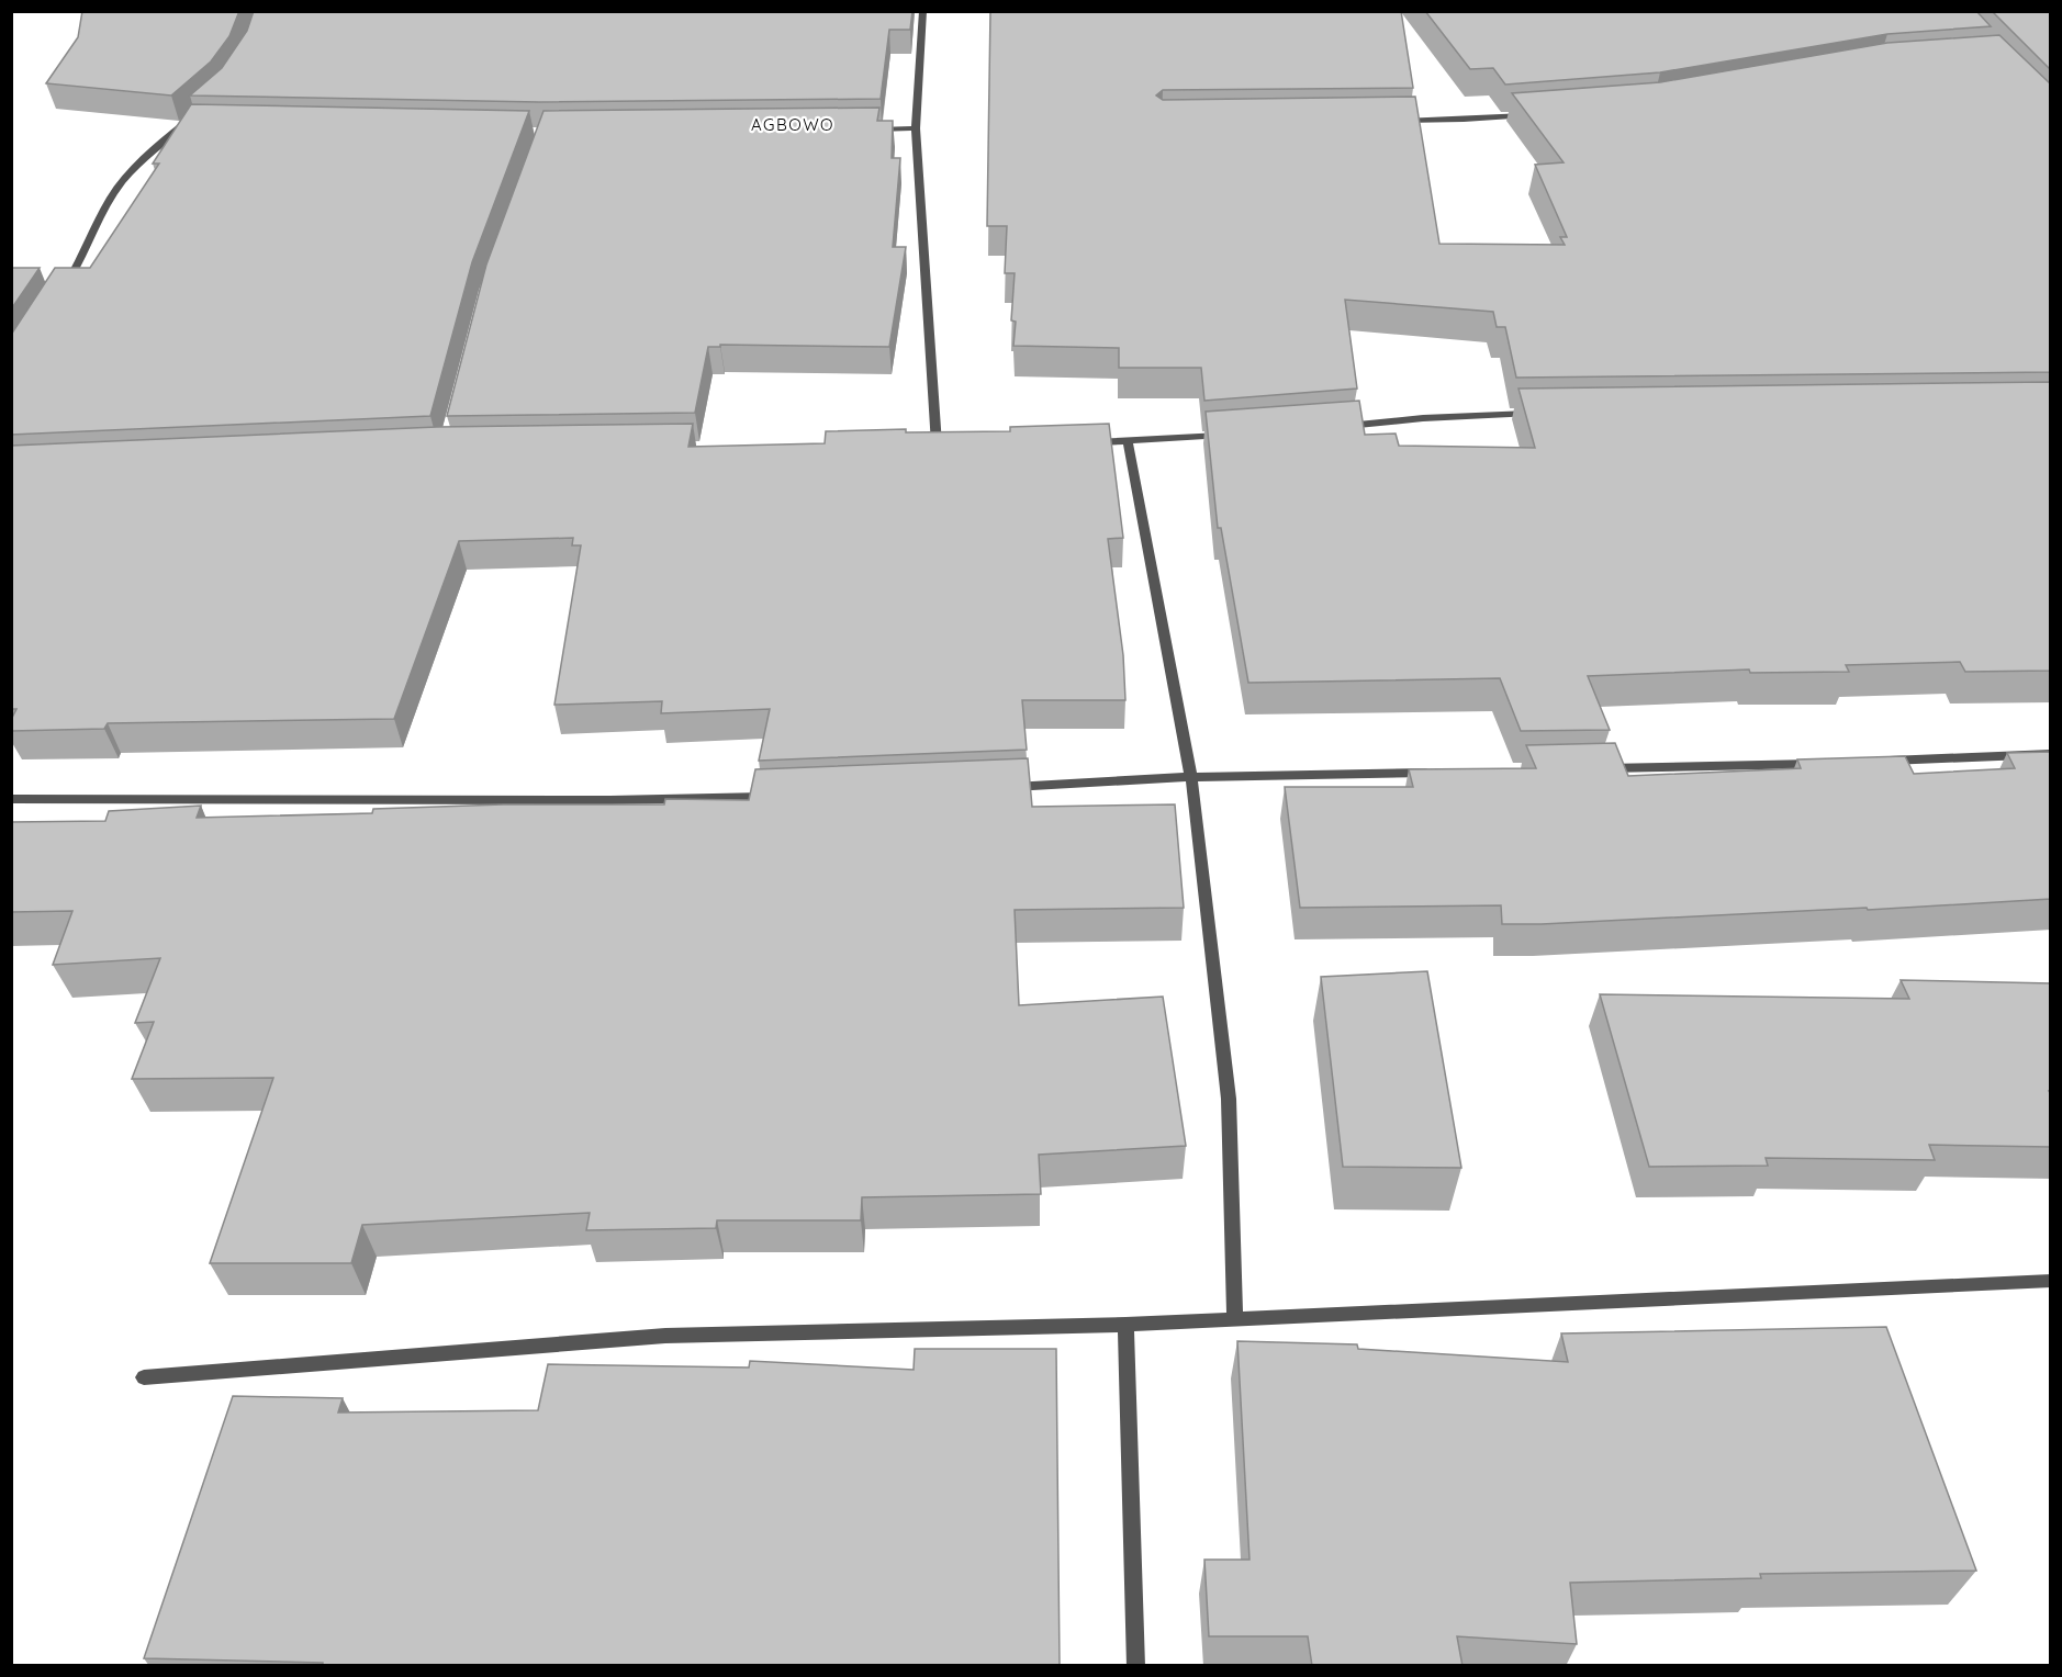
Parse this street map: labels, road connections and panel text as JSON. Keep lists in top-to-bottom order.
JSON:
{
  "districts": ["AGBOWO"]
}
